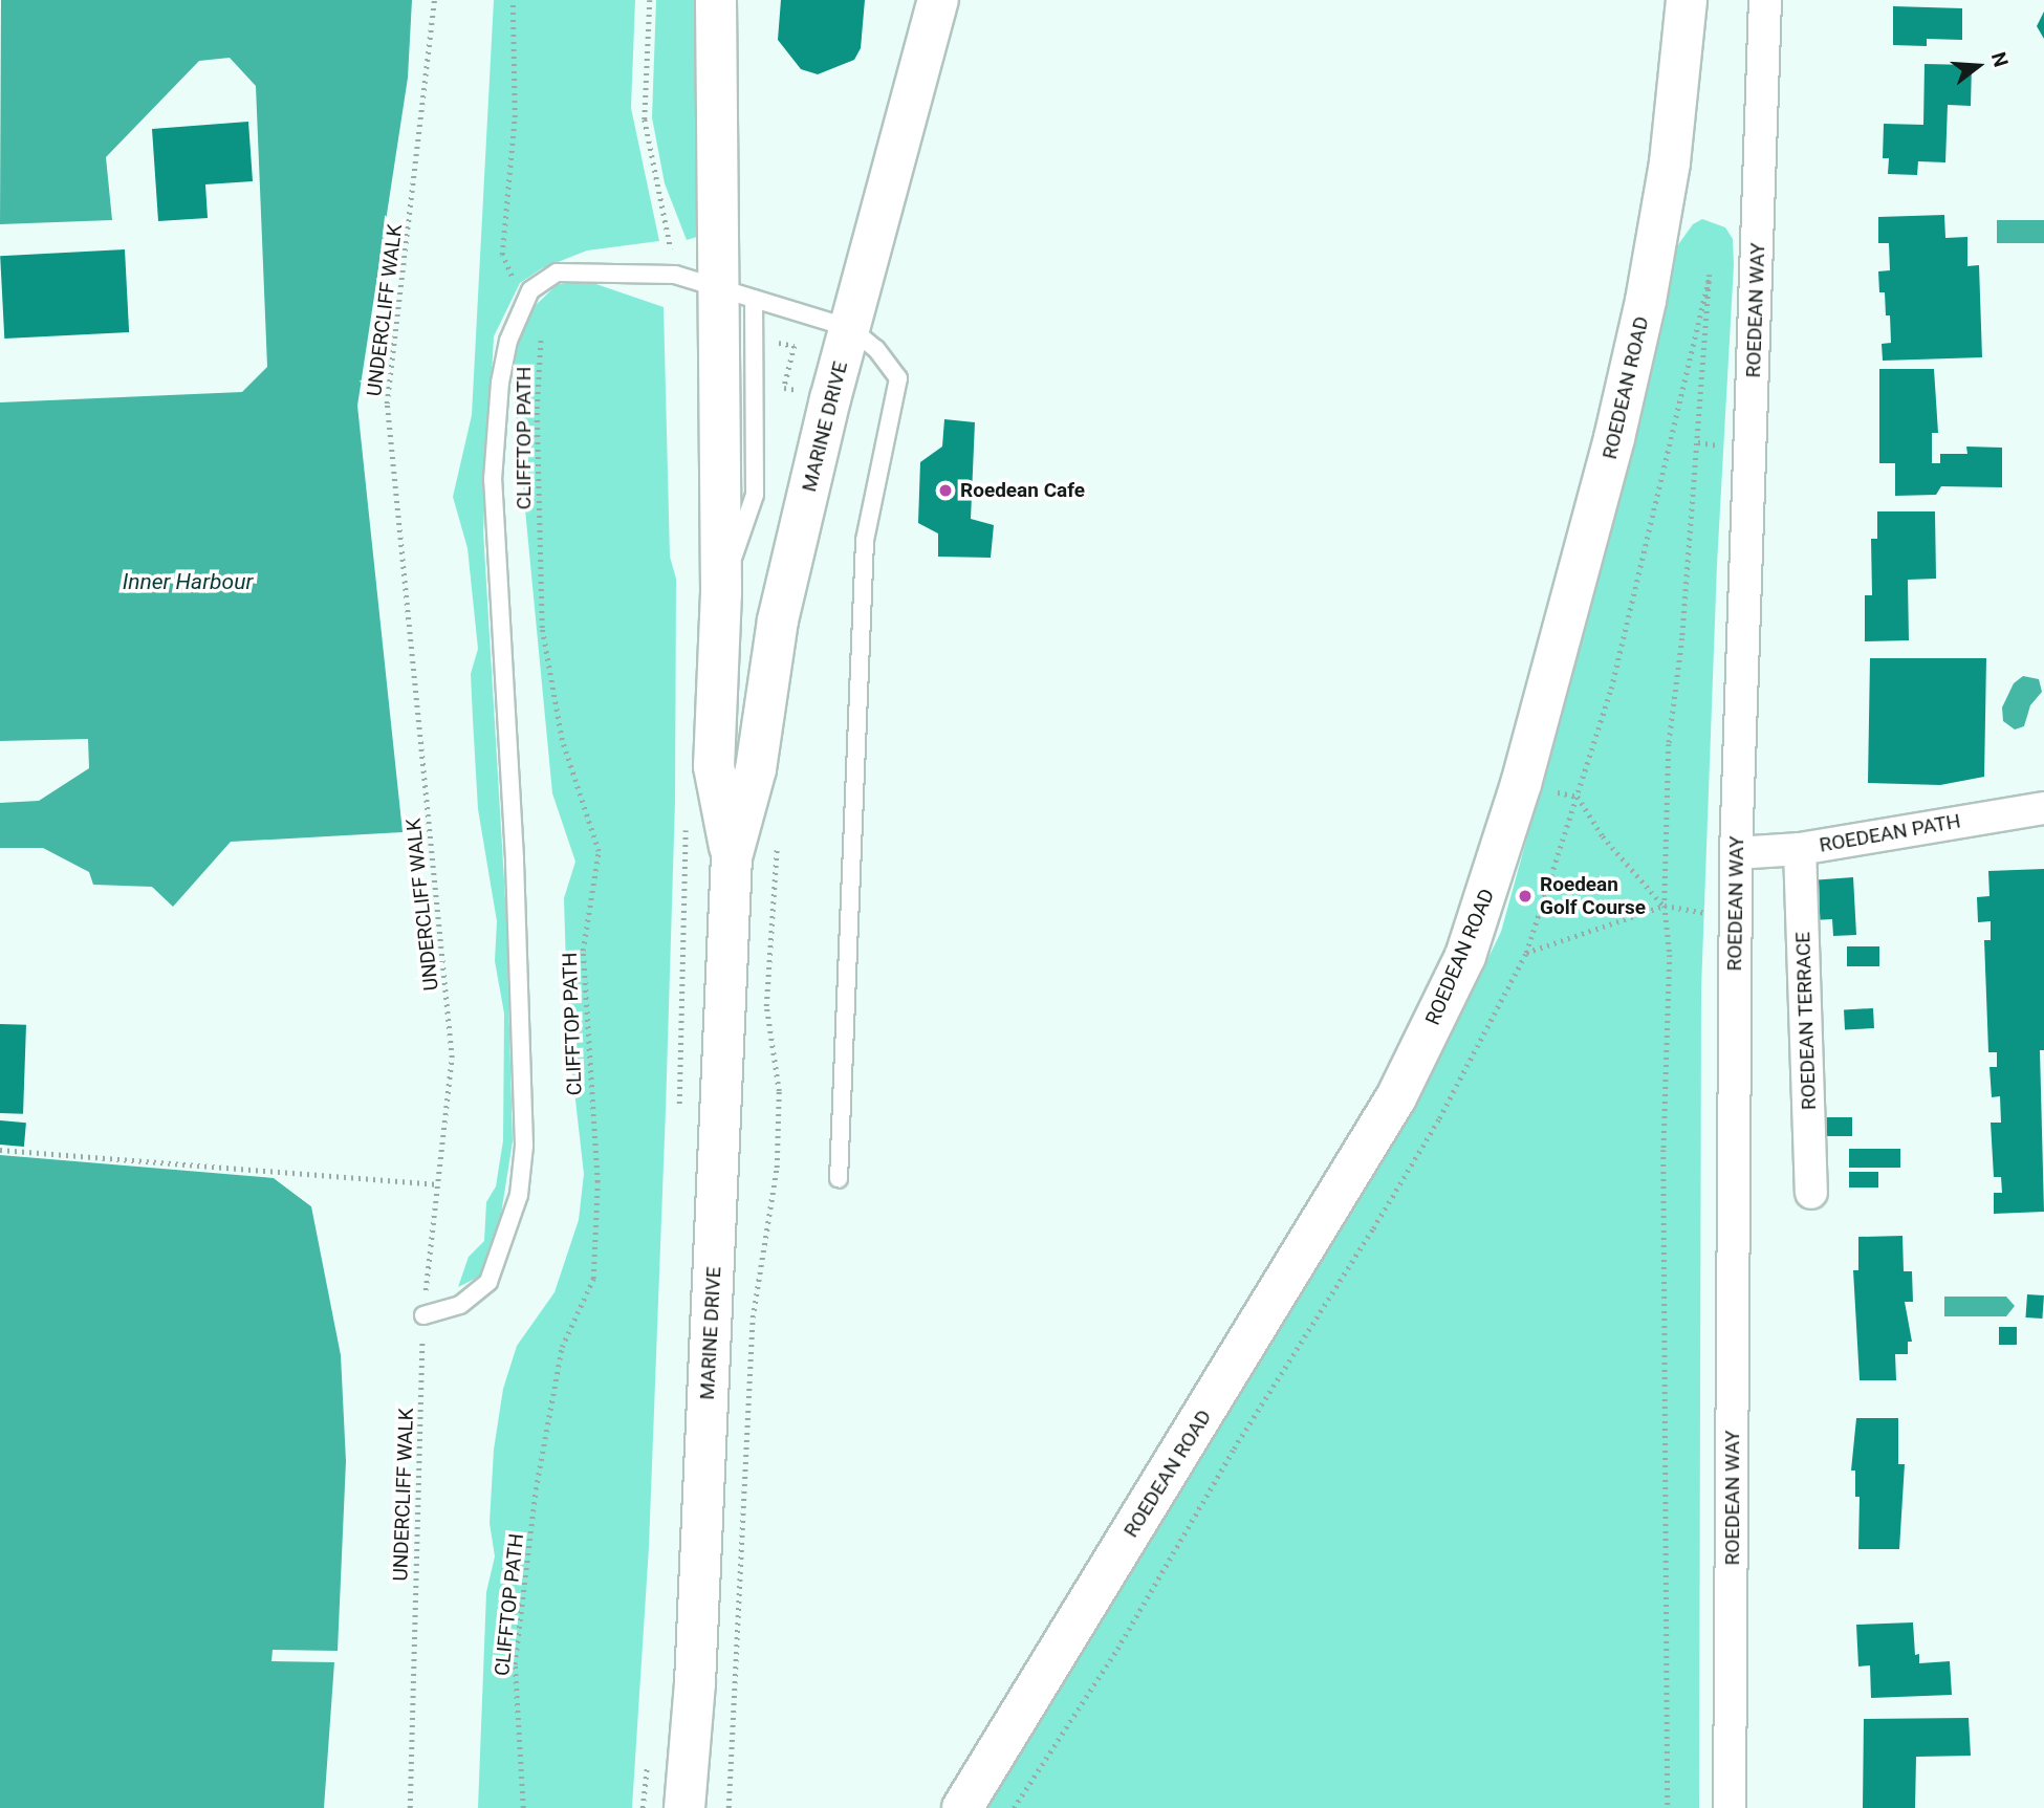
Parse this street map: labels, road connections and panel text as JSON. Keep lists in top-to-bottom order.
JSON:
{
  "streets": {
    "main road": ["ROEDEAN ROAD", "MARINE DRIVE"],
    "street": ["ROEDEAN WAY", "ROEDEAN PATH", "ROEDEAN TERRACE"],
    "path": ["UNDERCLIFF WALK", "CLIFFTOP PATH"]
  },
  "crossings": [
    ["ROEDEAN WAY", "ROEDEAN PATH"],
    ["ROEDEAN PATH", "ROEDEAN TERRACE"]
  ],
  "water": ["Inner Harbour"],
  "places": ["Roedean Cafe", "Roedean Golf Course"],
  "north": "right"
}
